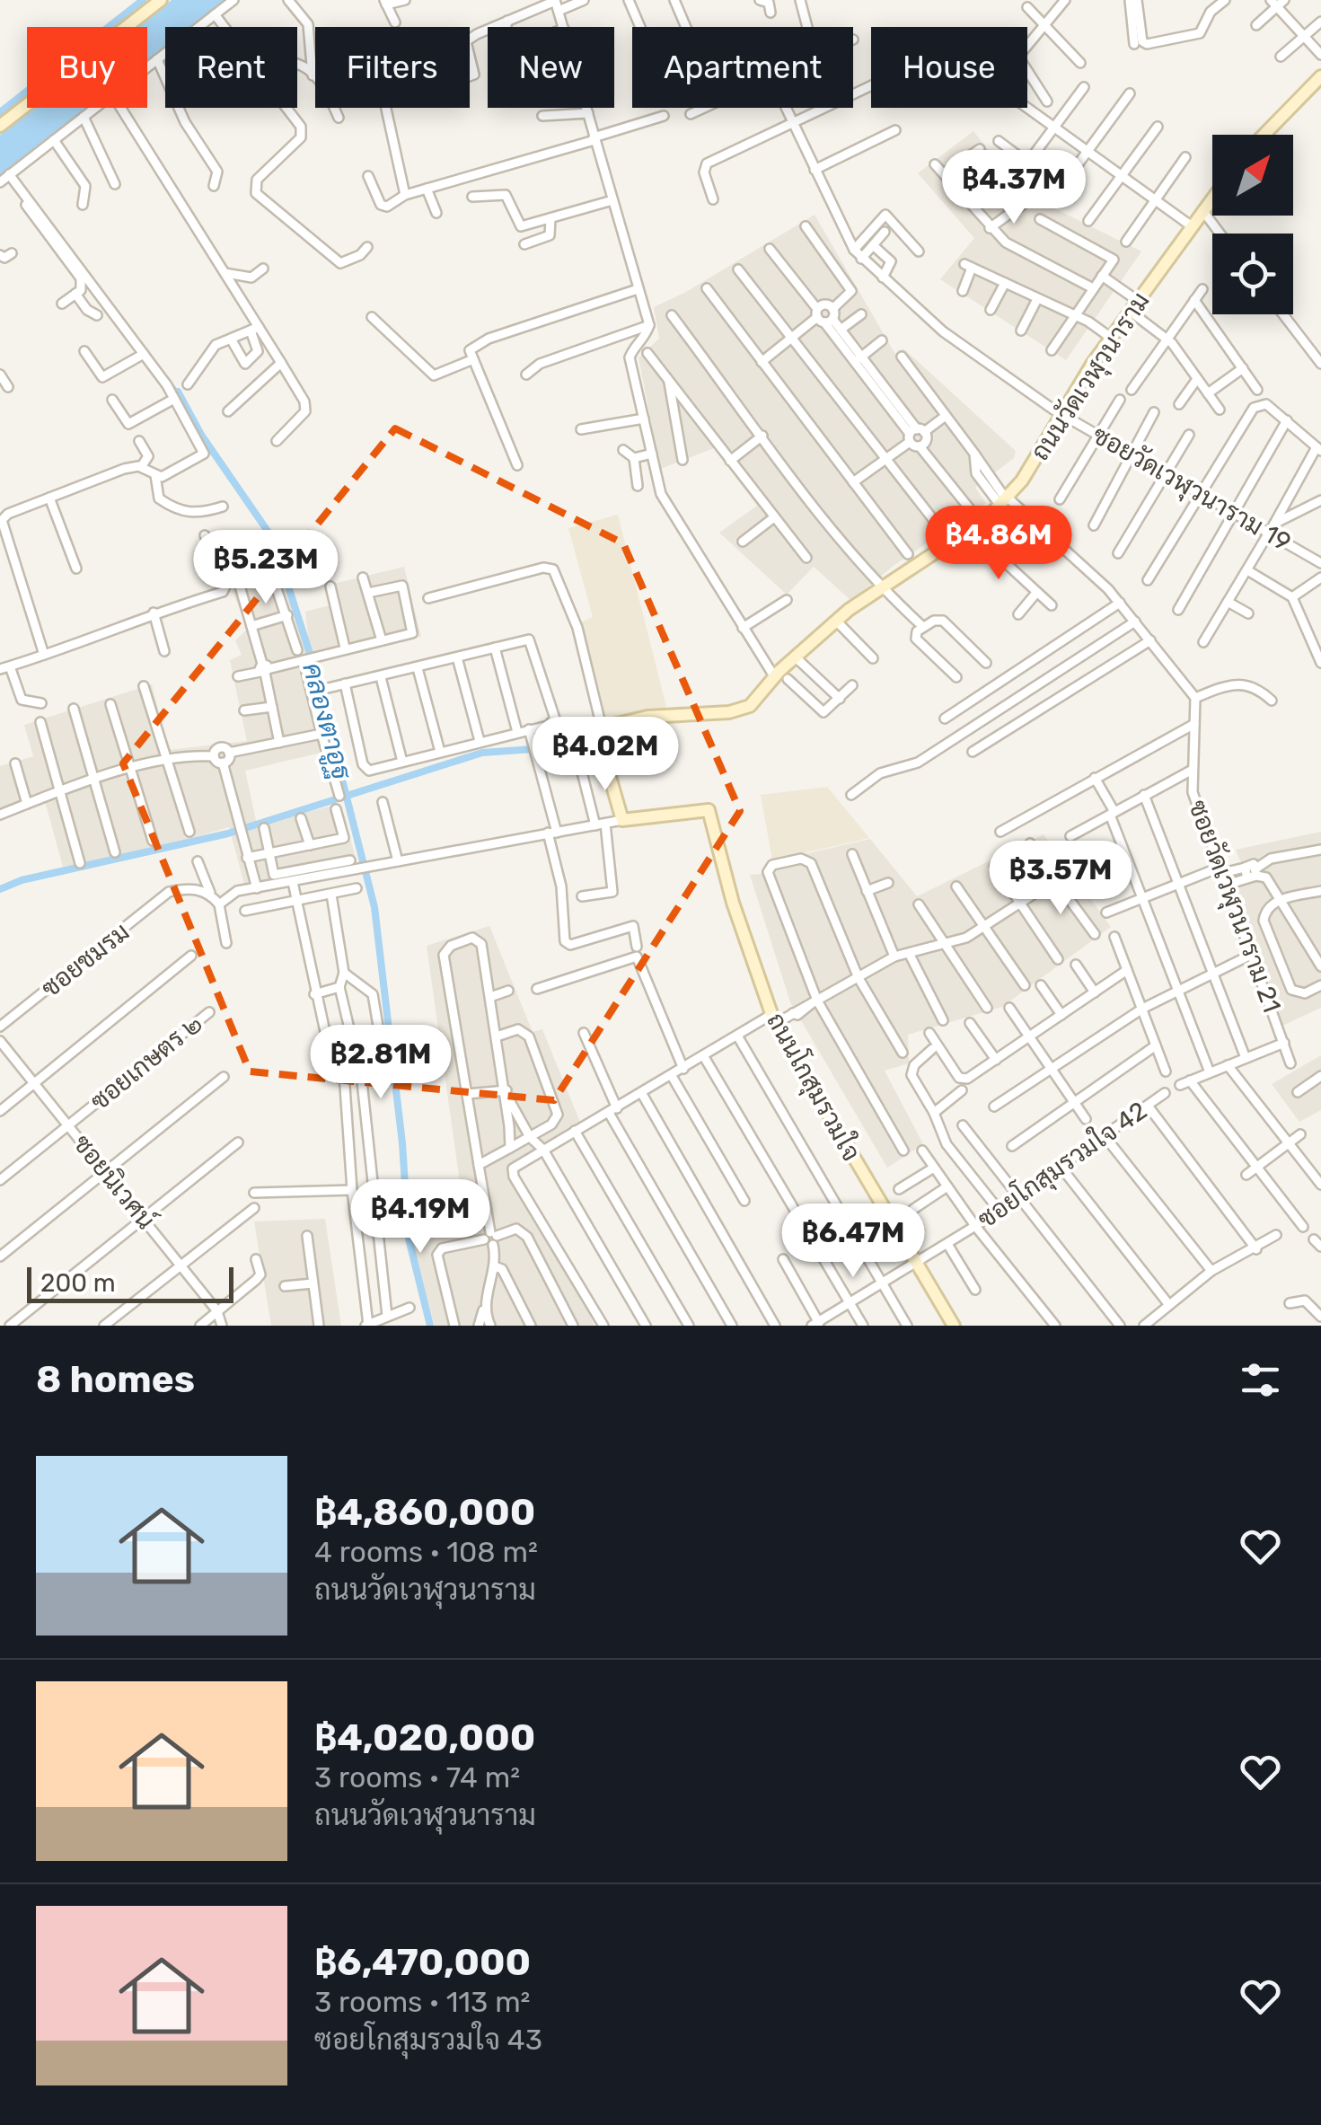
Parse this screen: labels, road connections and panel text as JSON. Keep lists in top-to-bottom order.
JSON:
{
  "streets": {
    "street": [
      "ถนนวัดเวฬุวนาราม",
      "ซอยวัดเวฬุวนาราม 19",
      "ซอยวัดเวฬุวนาราม 21",
      "ซอยชมรม",
      "ซอยเกษตร ๒",
      "ถนนโกสุมรวมใจ",
      "ซอยโกสุมรวมใจ 42",
      "ซอยนิเวศน์"
    ]
  },
  "crossings": [
    ["ถนนวัดเวฬุวนาราม", "ซอยวัดเวฬุวนาราม 19"],
    ["ซอยเกษตร ๒", "ซอยนิเวศน์"],
    ["ถนนโกสุมรวมใจ", "ซอยโกสุมรวมใจ 42"]
  ],
  "water": ["คลองตาอูฐ"],
  "scale_bar": "200 m",
  "north": "top right",
  "page": {
    "chip": [
      "Buy",
      "Rent",
      "Filters",
      "New",
      "Apartment",
      "House"
    ],
    "price": [
      "฿4.37M",
      "฿4.86M",
      "฿5.23M",
      "฿4.02M",
      "฿3.57M",
      "฿2.81M",
      "฿4.19M",
      "฿6.47M"
    ],
    "scale": "200 m",
    "heading": "8 homes",
    "list": [
      {
        "name": "฿4,860,000",
        "note": "4 rooms · 108 m² · ถนนวัดเวฬุวนาราม"
      },
      {
        "name": "฿4,020,000",
        "note": "3 rooms · 74 m² · ถนนวัดเวฬุวนาราม"
      },
      {
        "name": "฿6,470,000",
        "note": "3 rooms · 113 m² · ซอยโกสุมรวมใจ 43"
      }
    ]
  }
}
